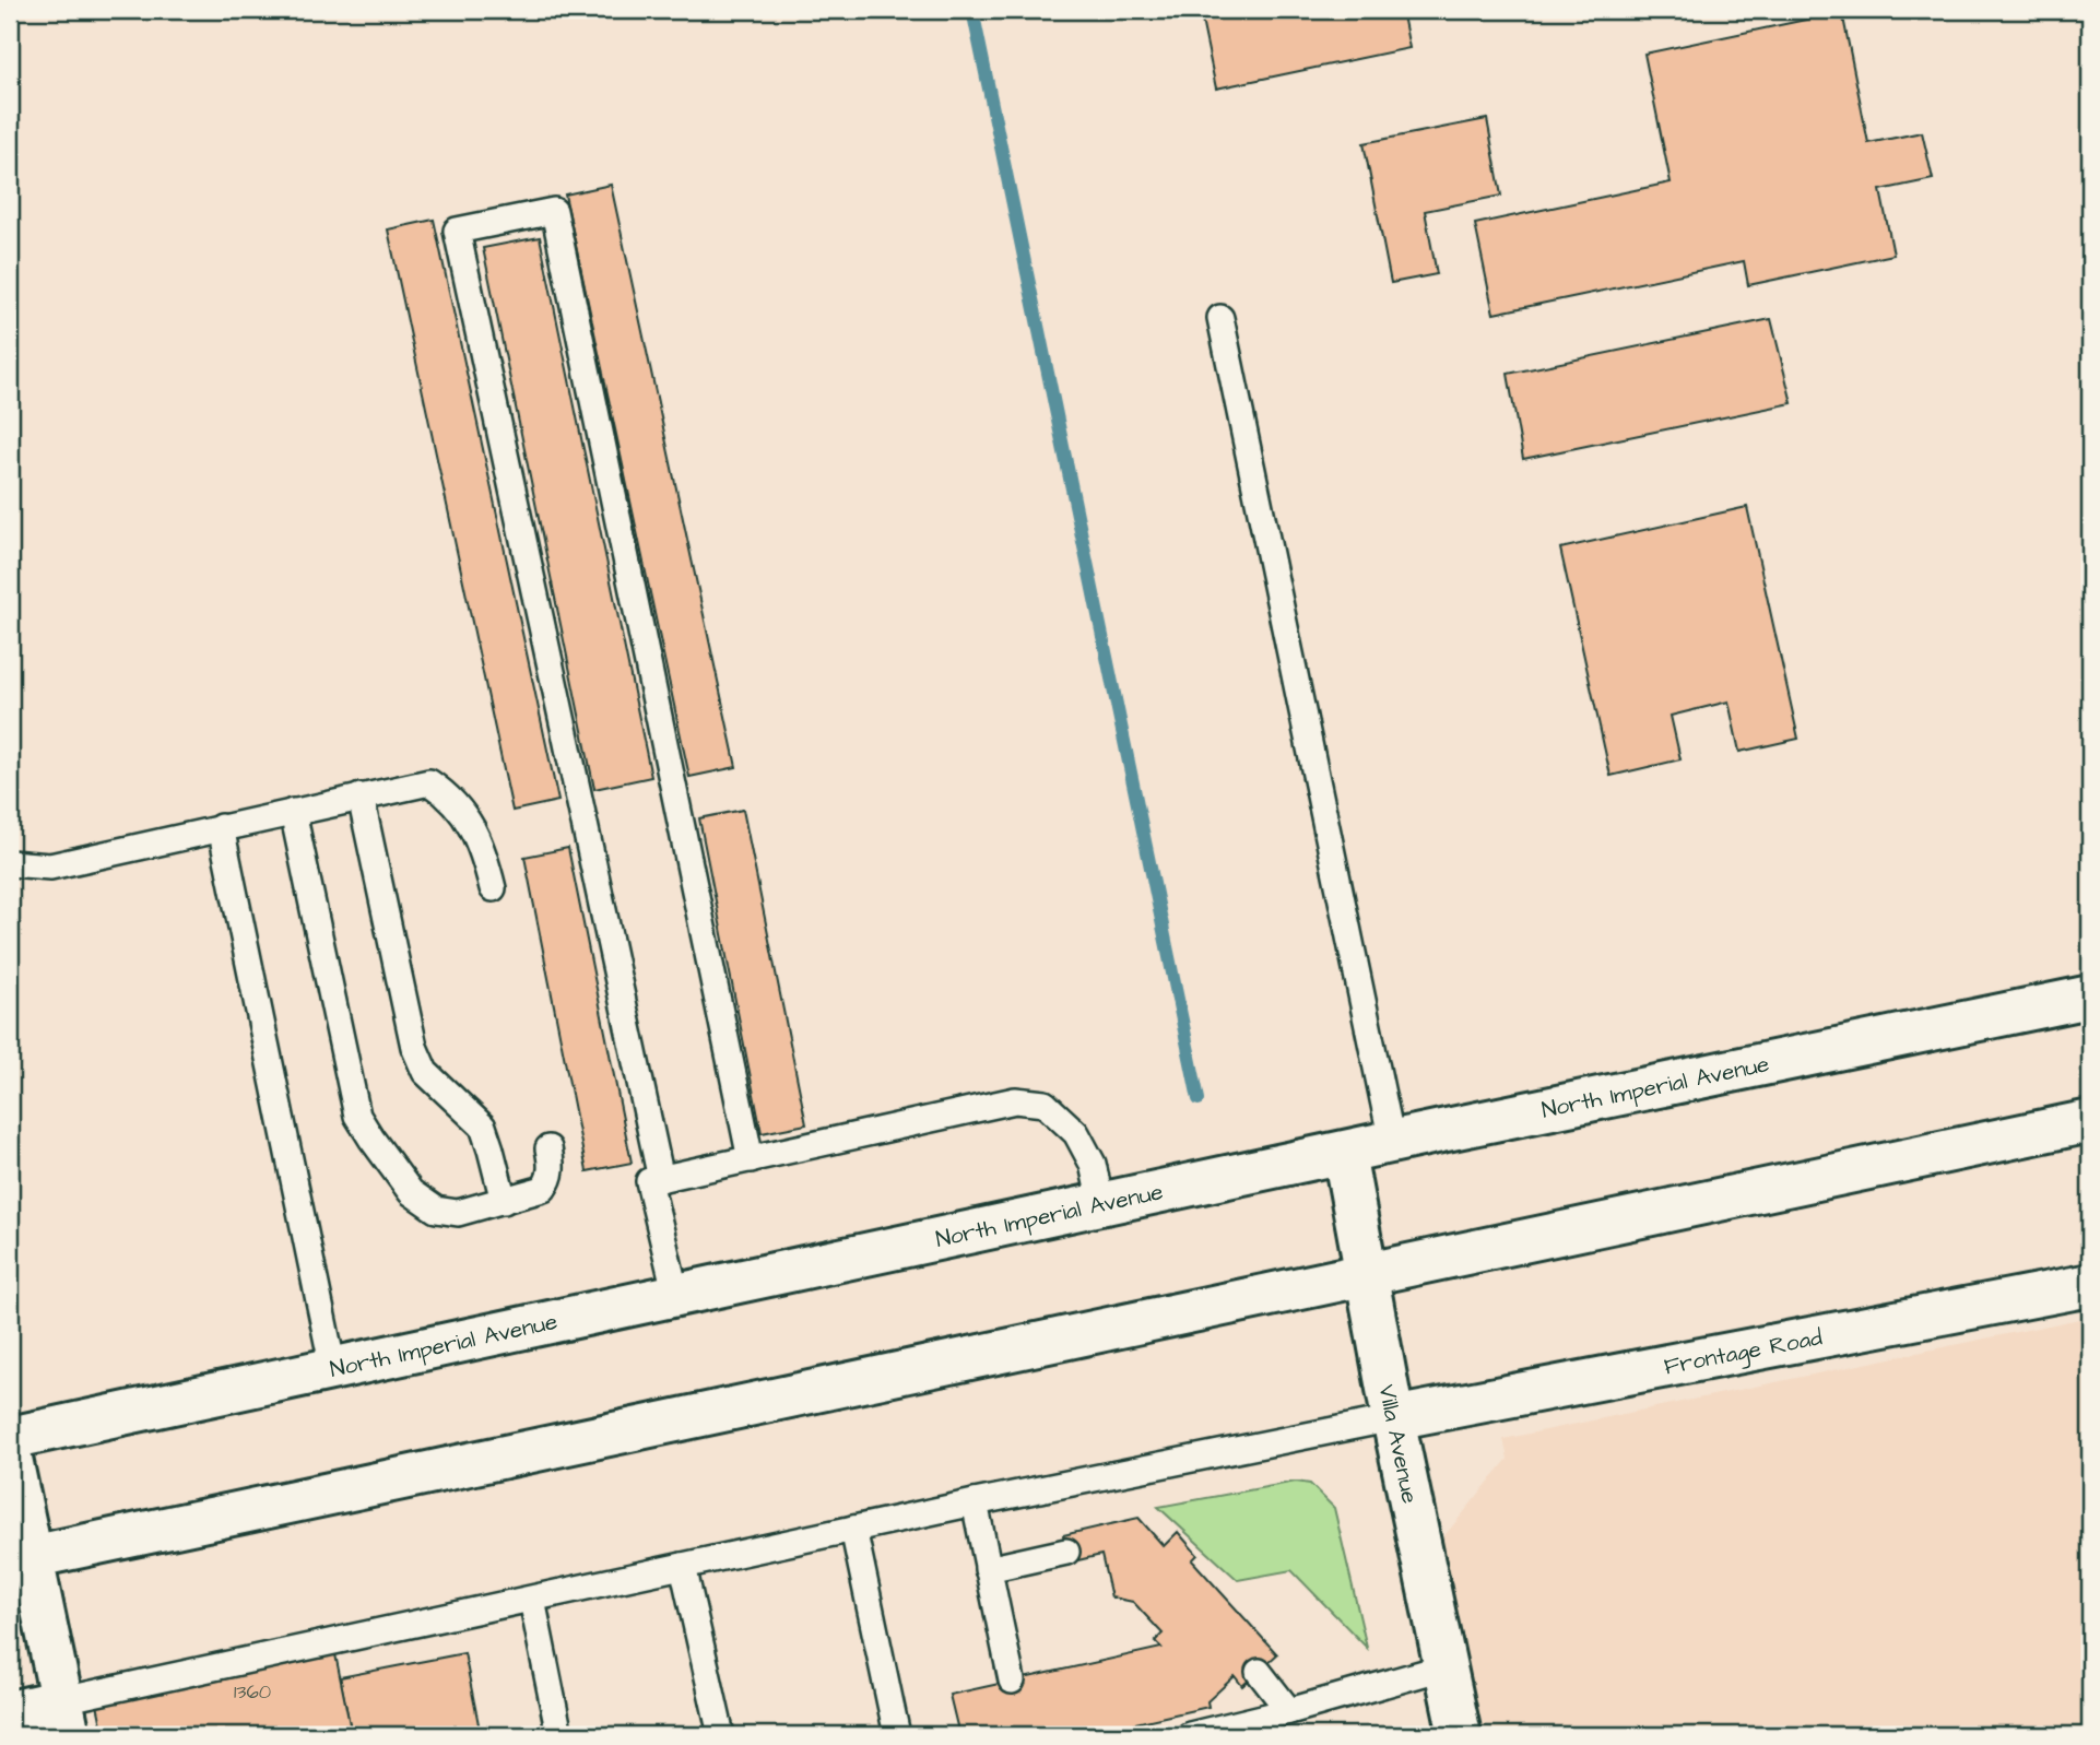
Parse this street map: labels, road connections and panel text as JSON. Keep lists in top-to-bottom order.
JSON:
{
  "streets": {
    "main road": ["North Imperial Avenue", "Frontage Road", "Villa Avenue"]
  },
  "crossings": [
    ["North Imperial Avenue", "Villa Avenue"],
    ["Frontage Road", "Villa Avenue"]
  ],
  "house_numbers": ["1360"]
}
